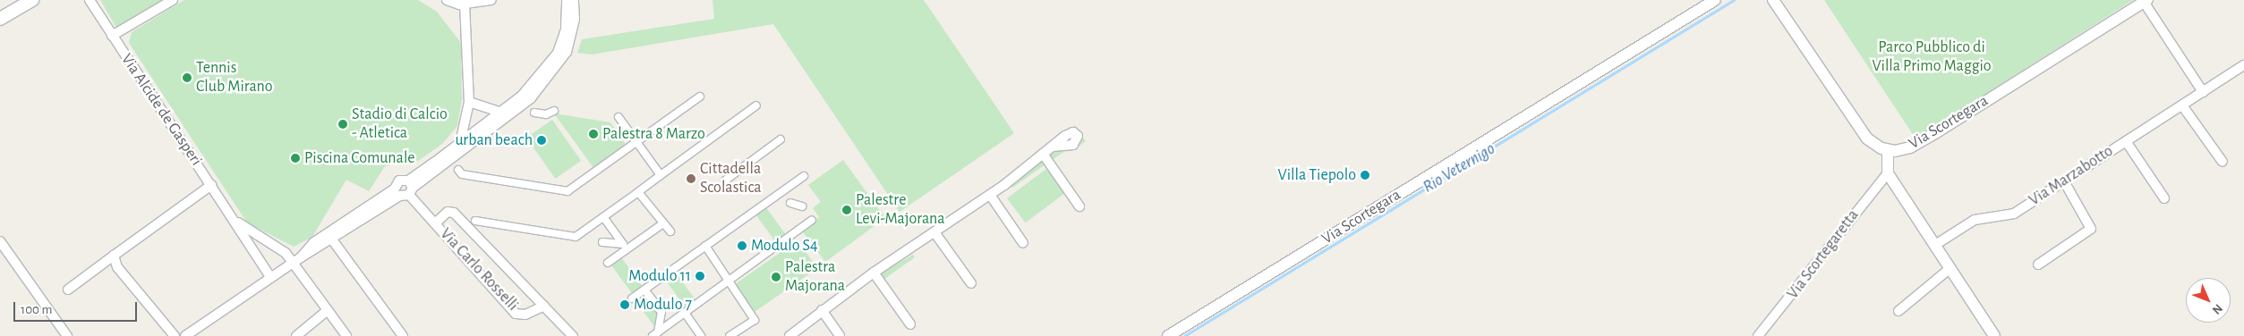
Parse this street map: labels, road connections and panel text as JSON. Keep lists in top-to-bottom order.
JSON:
{
  "streets": {
    "street": [
      "Via Alcide de Gasperi",
      "Via Scortegara",
      "Via Marzabotto",
      "Via Scortegaretta",
      "Via Carlo Rosselli"
    ]
  },
  "water": ["Rio Veternigo"],
  "parks": ["Parco Pubblico di Villa Primo Maggio"],
  "places": [
    "Tennis Club Mirano",
    "Stadio di Calcio - Atletica",
    "Palestra 8 Marzo",
    "urban beach",
    "Piscina Comunale",
    "Villa Tiepolo",
    "Cittadella Scolastica",
    "Palestre Levi-Majorana",
    "Modulo S4",
    "Modulo 11",
    "Palestra Majorana",
    "Modulo 7"
  ],
  "scale_bar": "100 m",
  "north": "bottom right"
}
